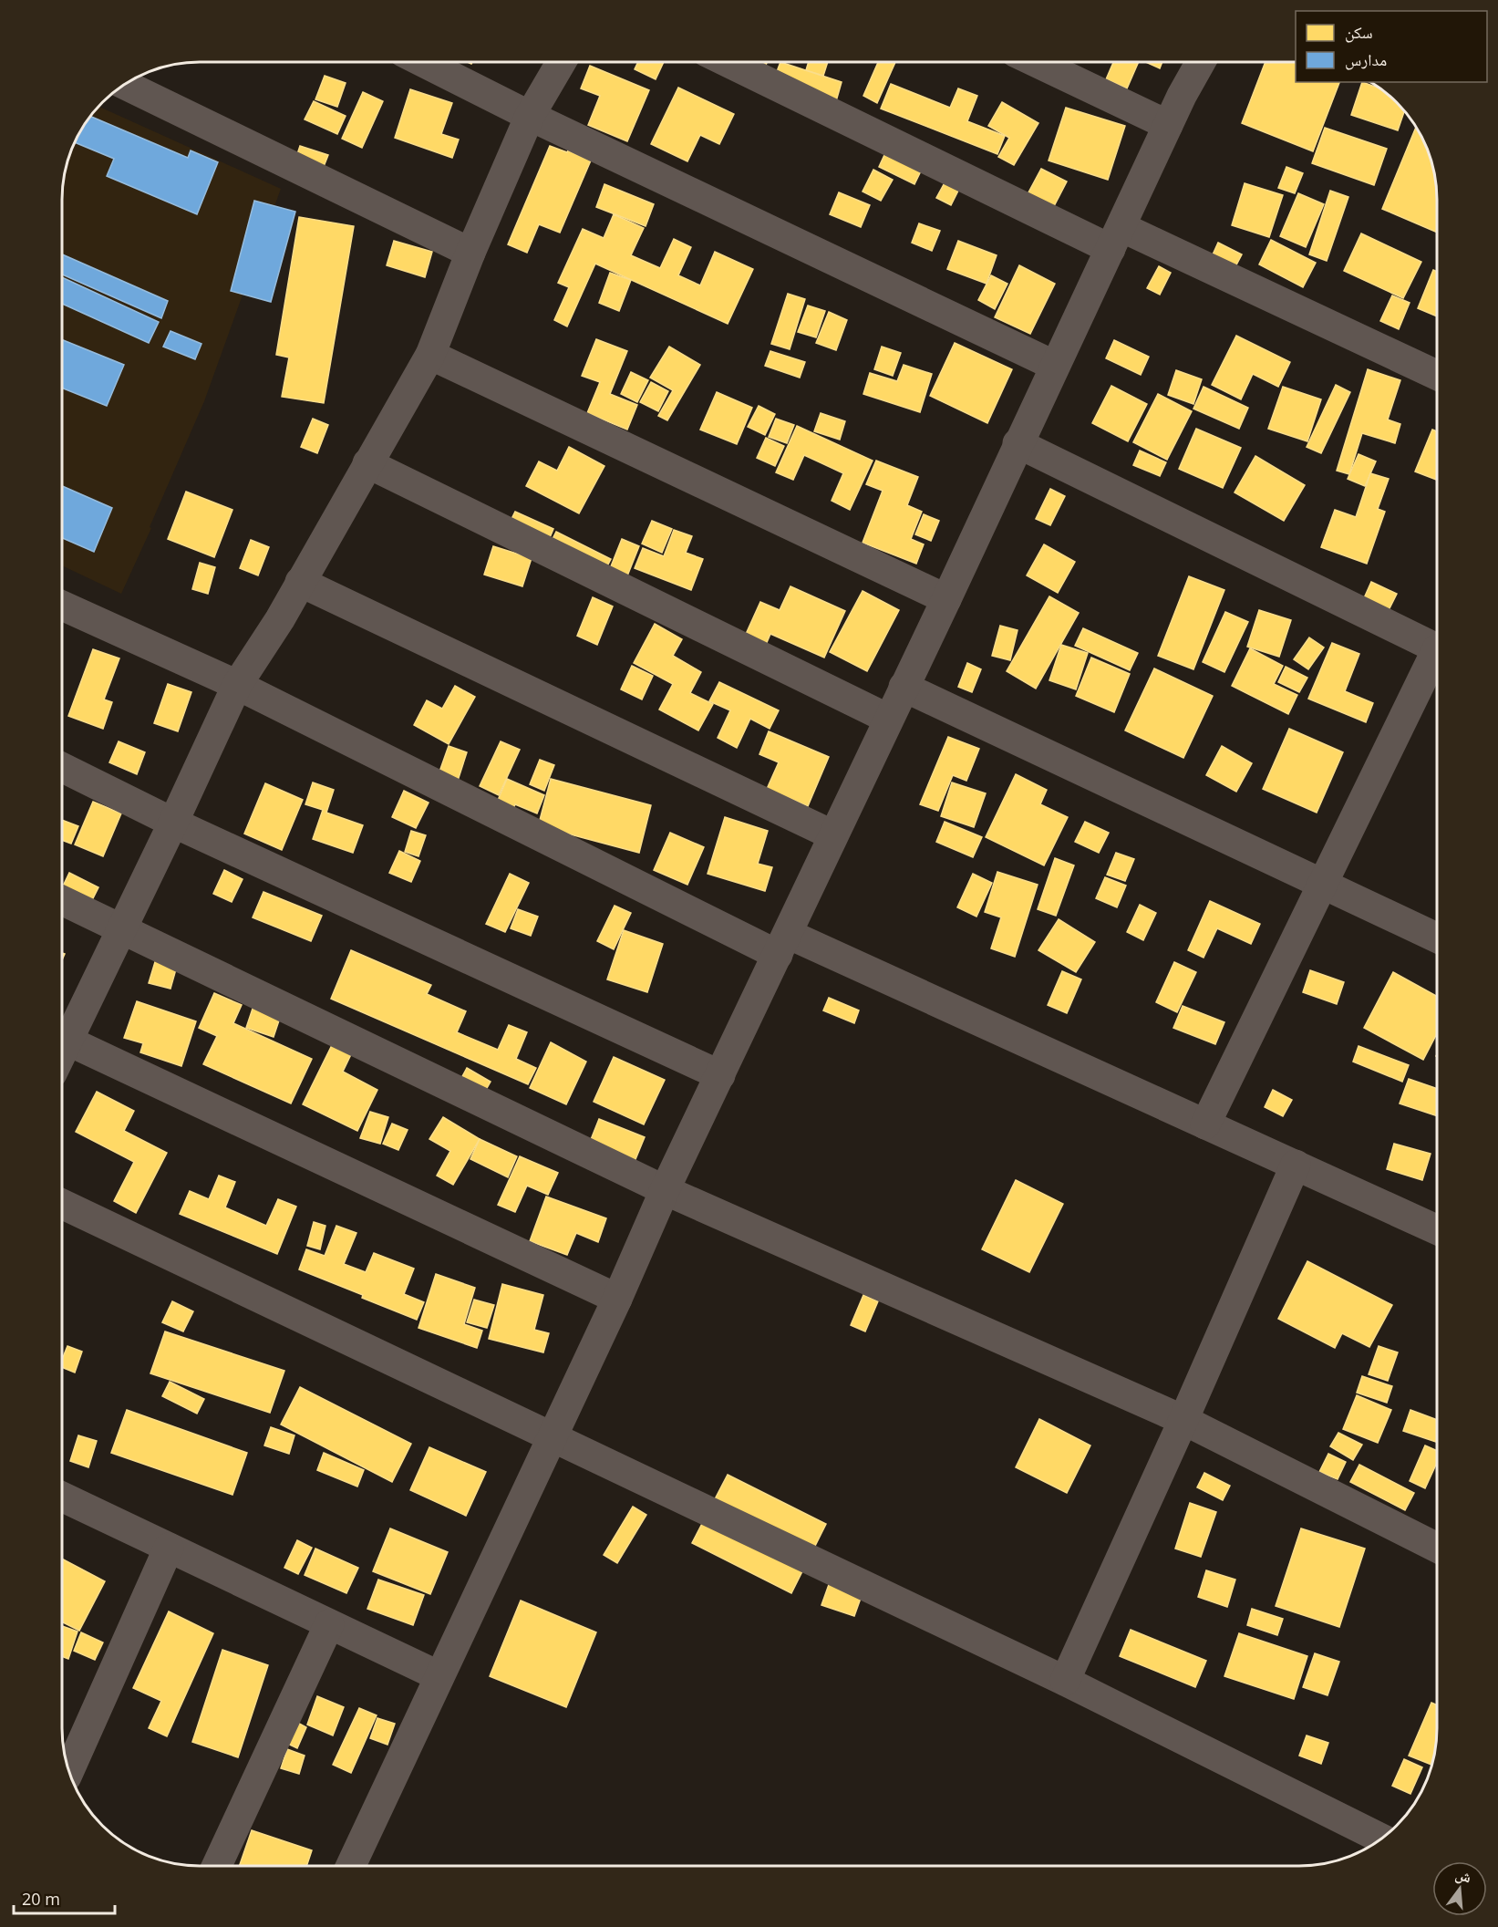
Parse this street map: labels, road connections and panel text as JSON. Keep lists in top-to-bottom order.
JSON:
{
  "legend": ["سكن", "مدارس"],
  "scale_bar": "20 m",
  "north": "top"
}
